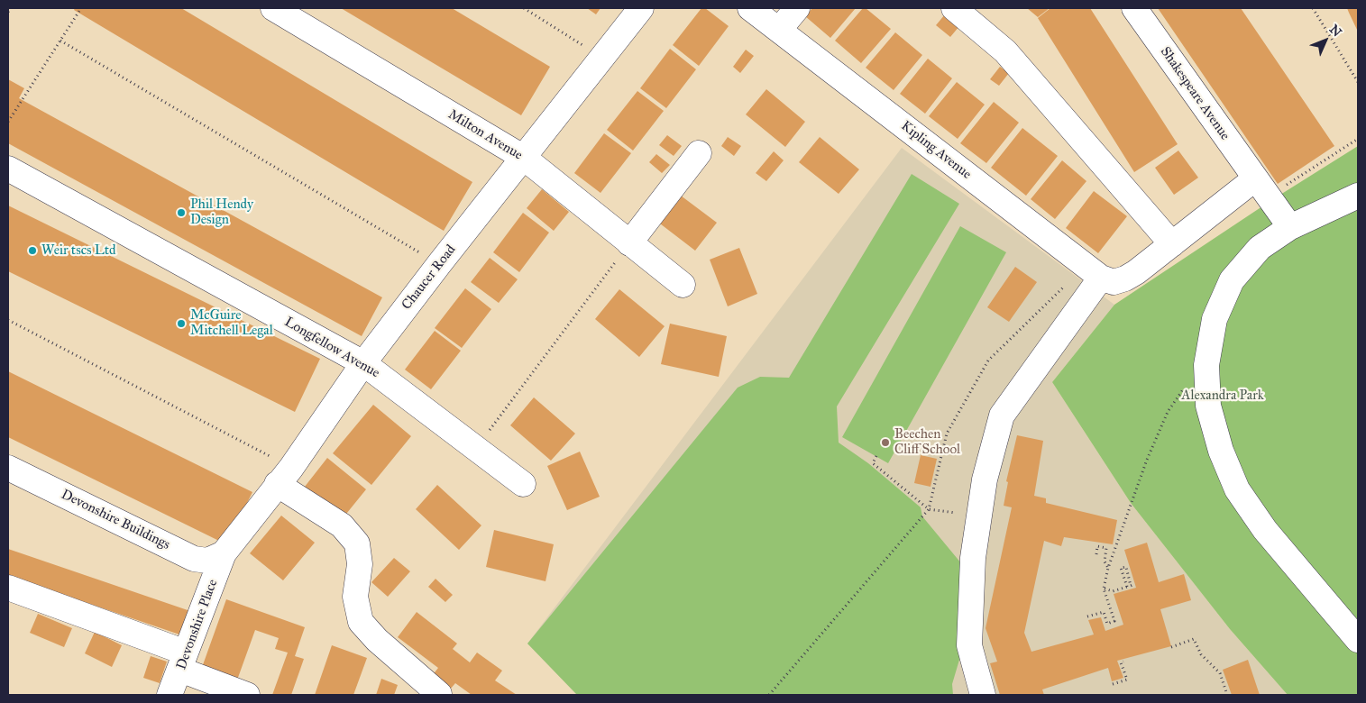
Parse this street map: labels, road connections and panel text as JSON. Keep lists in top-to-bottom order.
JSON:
{
  "streets": {
    "street": [
      "Shakespeare Avenue",
      "Milton Avenue",
      "Kipling Avenue",
      "Chaucer Road",
      "Longfellow Avenue",
      "Devonshire Buildings",
      "Devonshire Place"
    ]
  },
  "crossings": [
    ["Milton Avenue", "Chaucer Road"],
    ["Chaucer Road", "Longfellow Avenue"],
    ["Chaucer Road", "Devonshire Buildings"],
    ["Chaucer Road", "Devonshire Place"],
    ["Devonshire Buildings", "Devonshire Place"]
  ],
  "parks": ["Alexandra Park"],
  "places": [
    "Phil Hendy Design",
    "Weir tscs Ltd",
    "McGuire Mitchell Legal",
    "Beechen Cliff School"
  ],
  "north": "top right"
}
